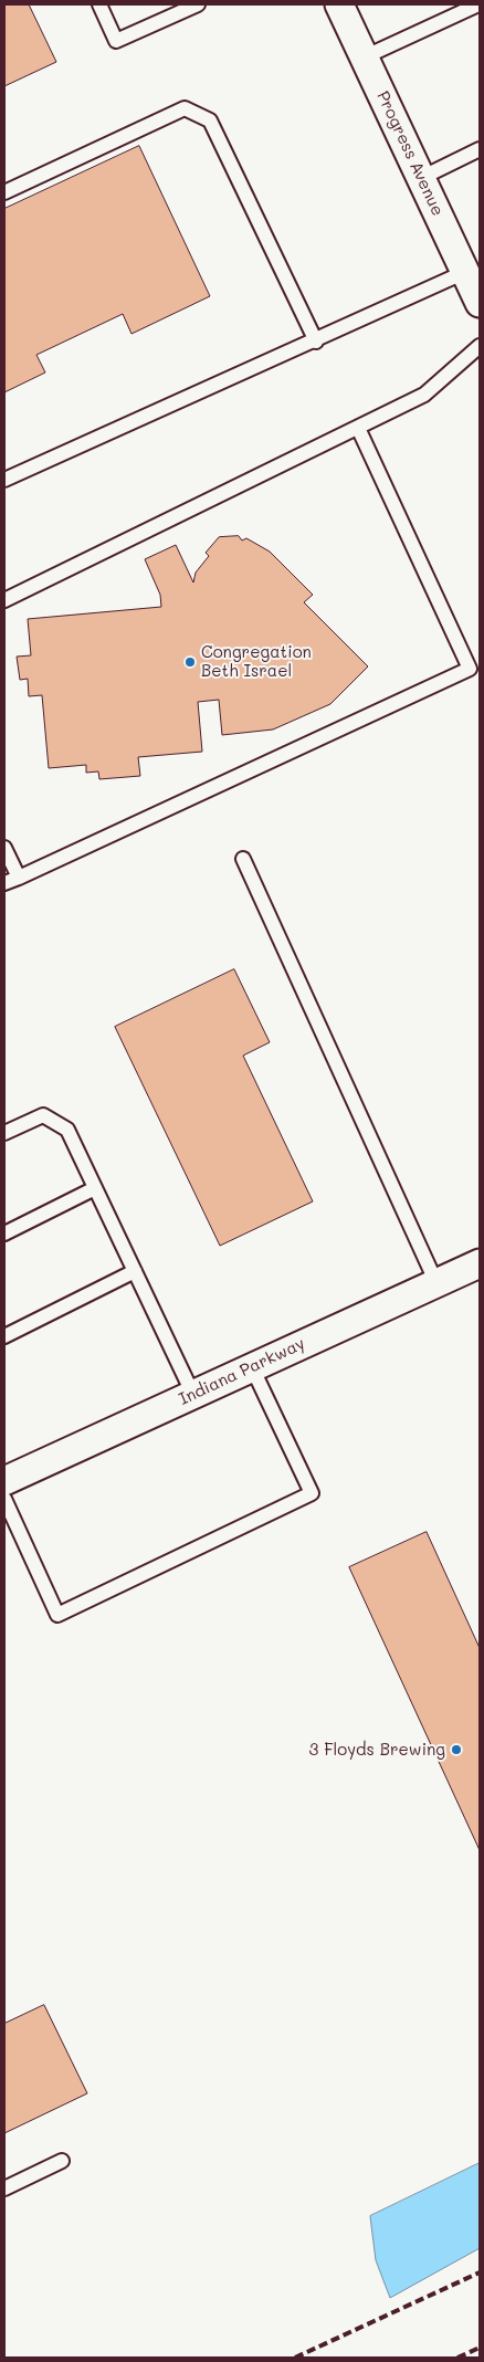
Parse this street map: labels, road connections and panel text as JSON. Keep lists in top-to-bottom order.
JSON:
{
  "streets": {
    "street": ["Progress Avenue", "Indiana Parkway"]
  },
  "places": ["Congregation Beth Israel", "3 Floyds Brewing"]
}
